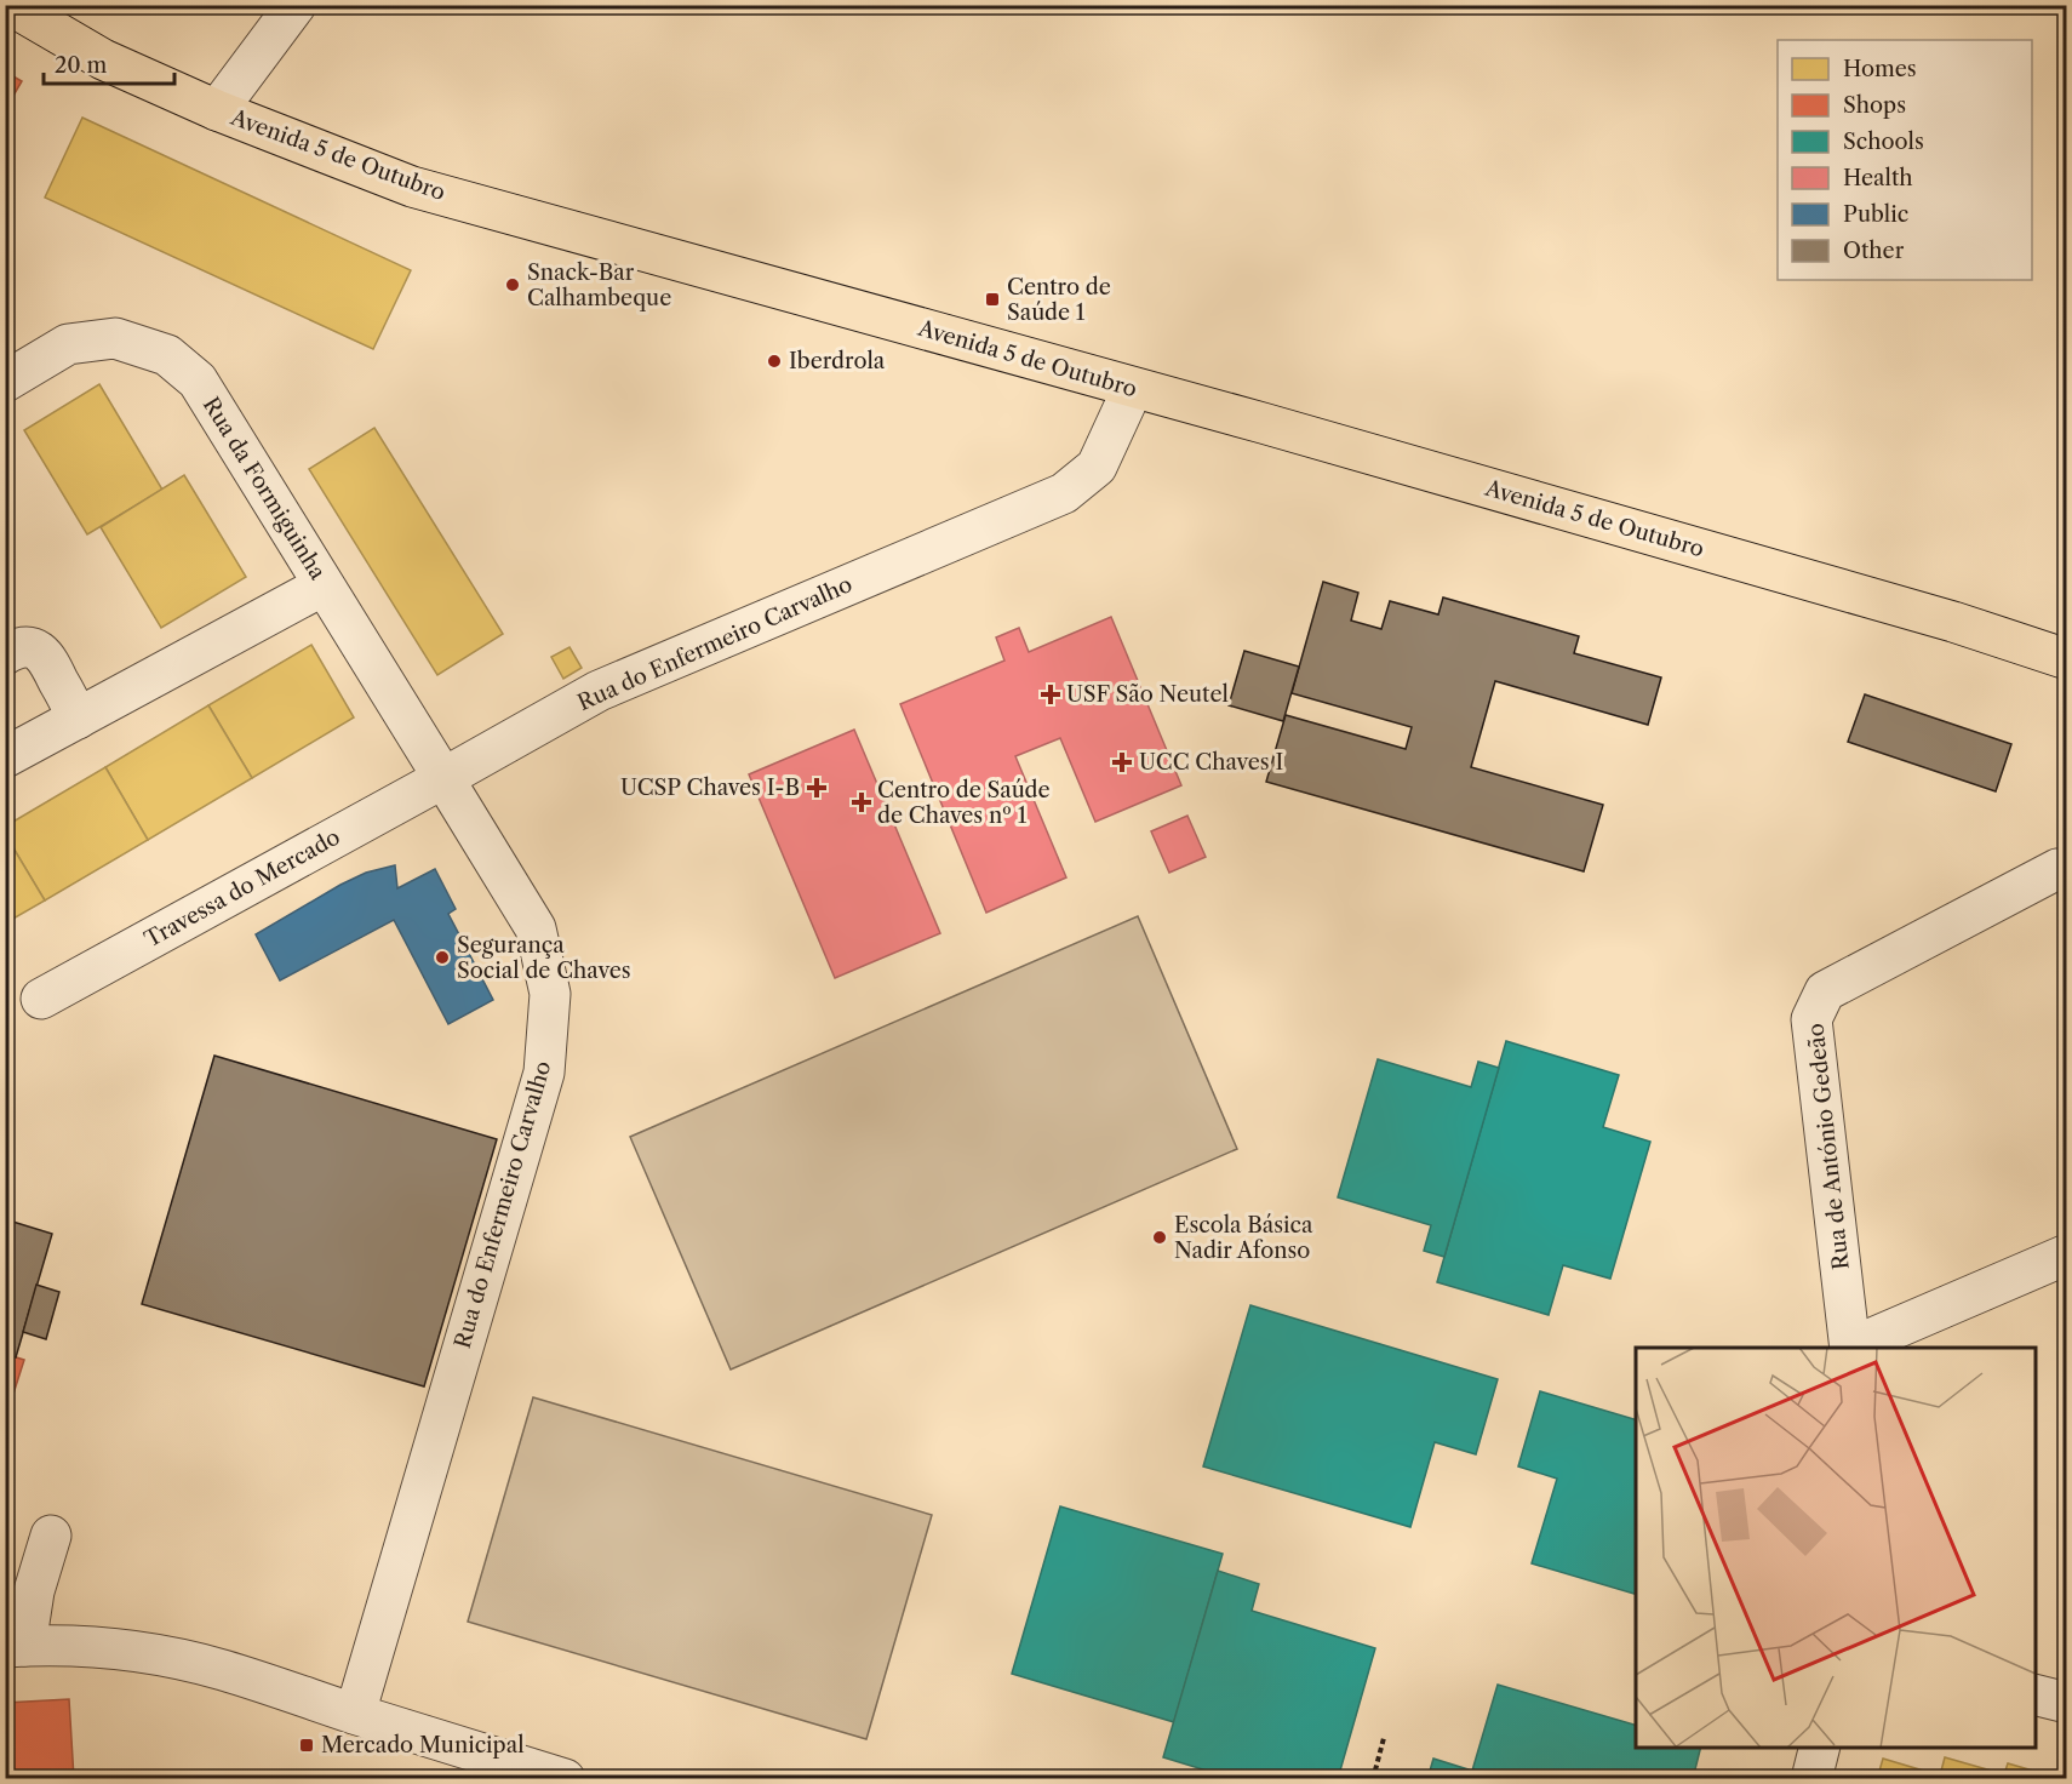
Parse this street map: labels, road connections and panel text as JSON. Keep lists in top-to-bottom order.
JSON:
{
  "streets": {
    "main road": ["Avenida 5 de Outubro"],
    "street": [
      "Rua da Formiguinha",
      "Rua do Enfermeiro Carvalho",
      "Travessa do Mercado",
      "Rua de António Gedeão"
    ]
  },
  "crossings": [
    ["Avenida 5 de Outubro", "Rua do Enfermeiro Carvalho"],
    ["Rua da Formiguinha", "Rua do Enfermeiro Carvalho"],
    ["Rua da Formiguinha", "Travessa do Mercado"],
    ["Rua do Enfermeiro Carvalho", "Travessa do Mercado"]
  ],
  "places": {
    "other": [
      "Snack-Bar Calhambeque",
      "Iberdrola",
      "Segurança Social de Chaves",
      "Escola Básica Nadir Afonso"
    ],
    "transit": ["Centro de Saúde 1", "Mercado Municipal"],
    "health": [
      "USF São Neutel",
      "UCC Chaves I",
      "UCSP Chaves I-B",
      "Centro de Saúde de Chaves nº 1"
    ]
  },
  "legend": [
    "Homes",
    "Shops",
    "Schools",
    "Health",
    "Public",
    "Other"
  ],
  "scale_bar": "20 m"
}
